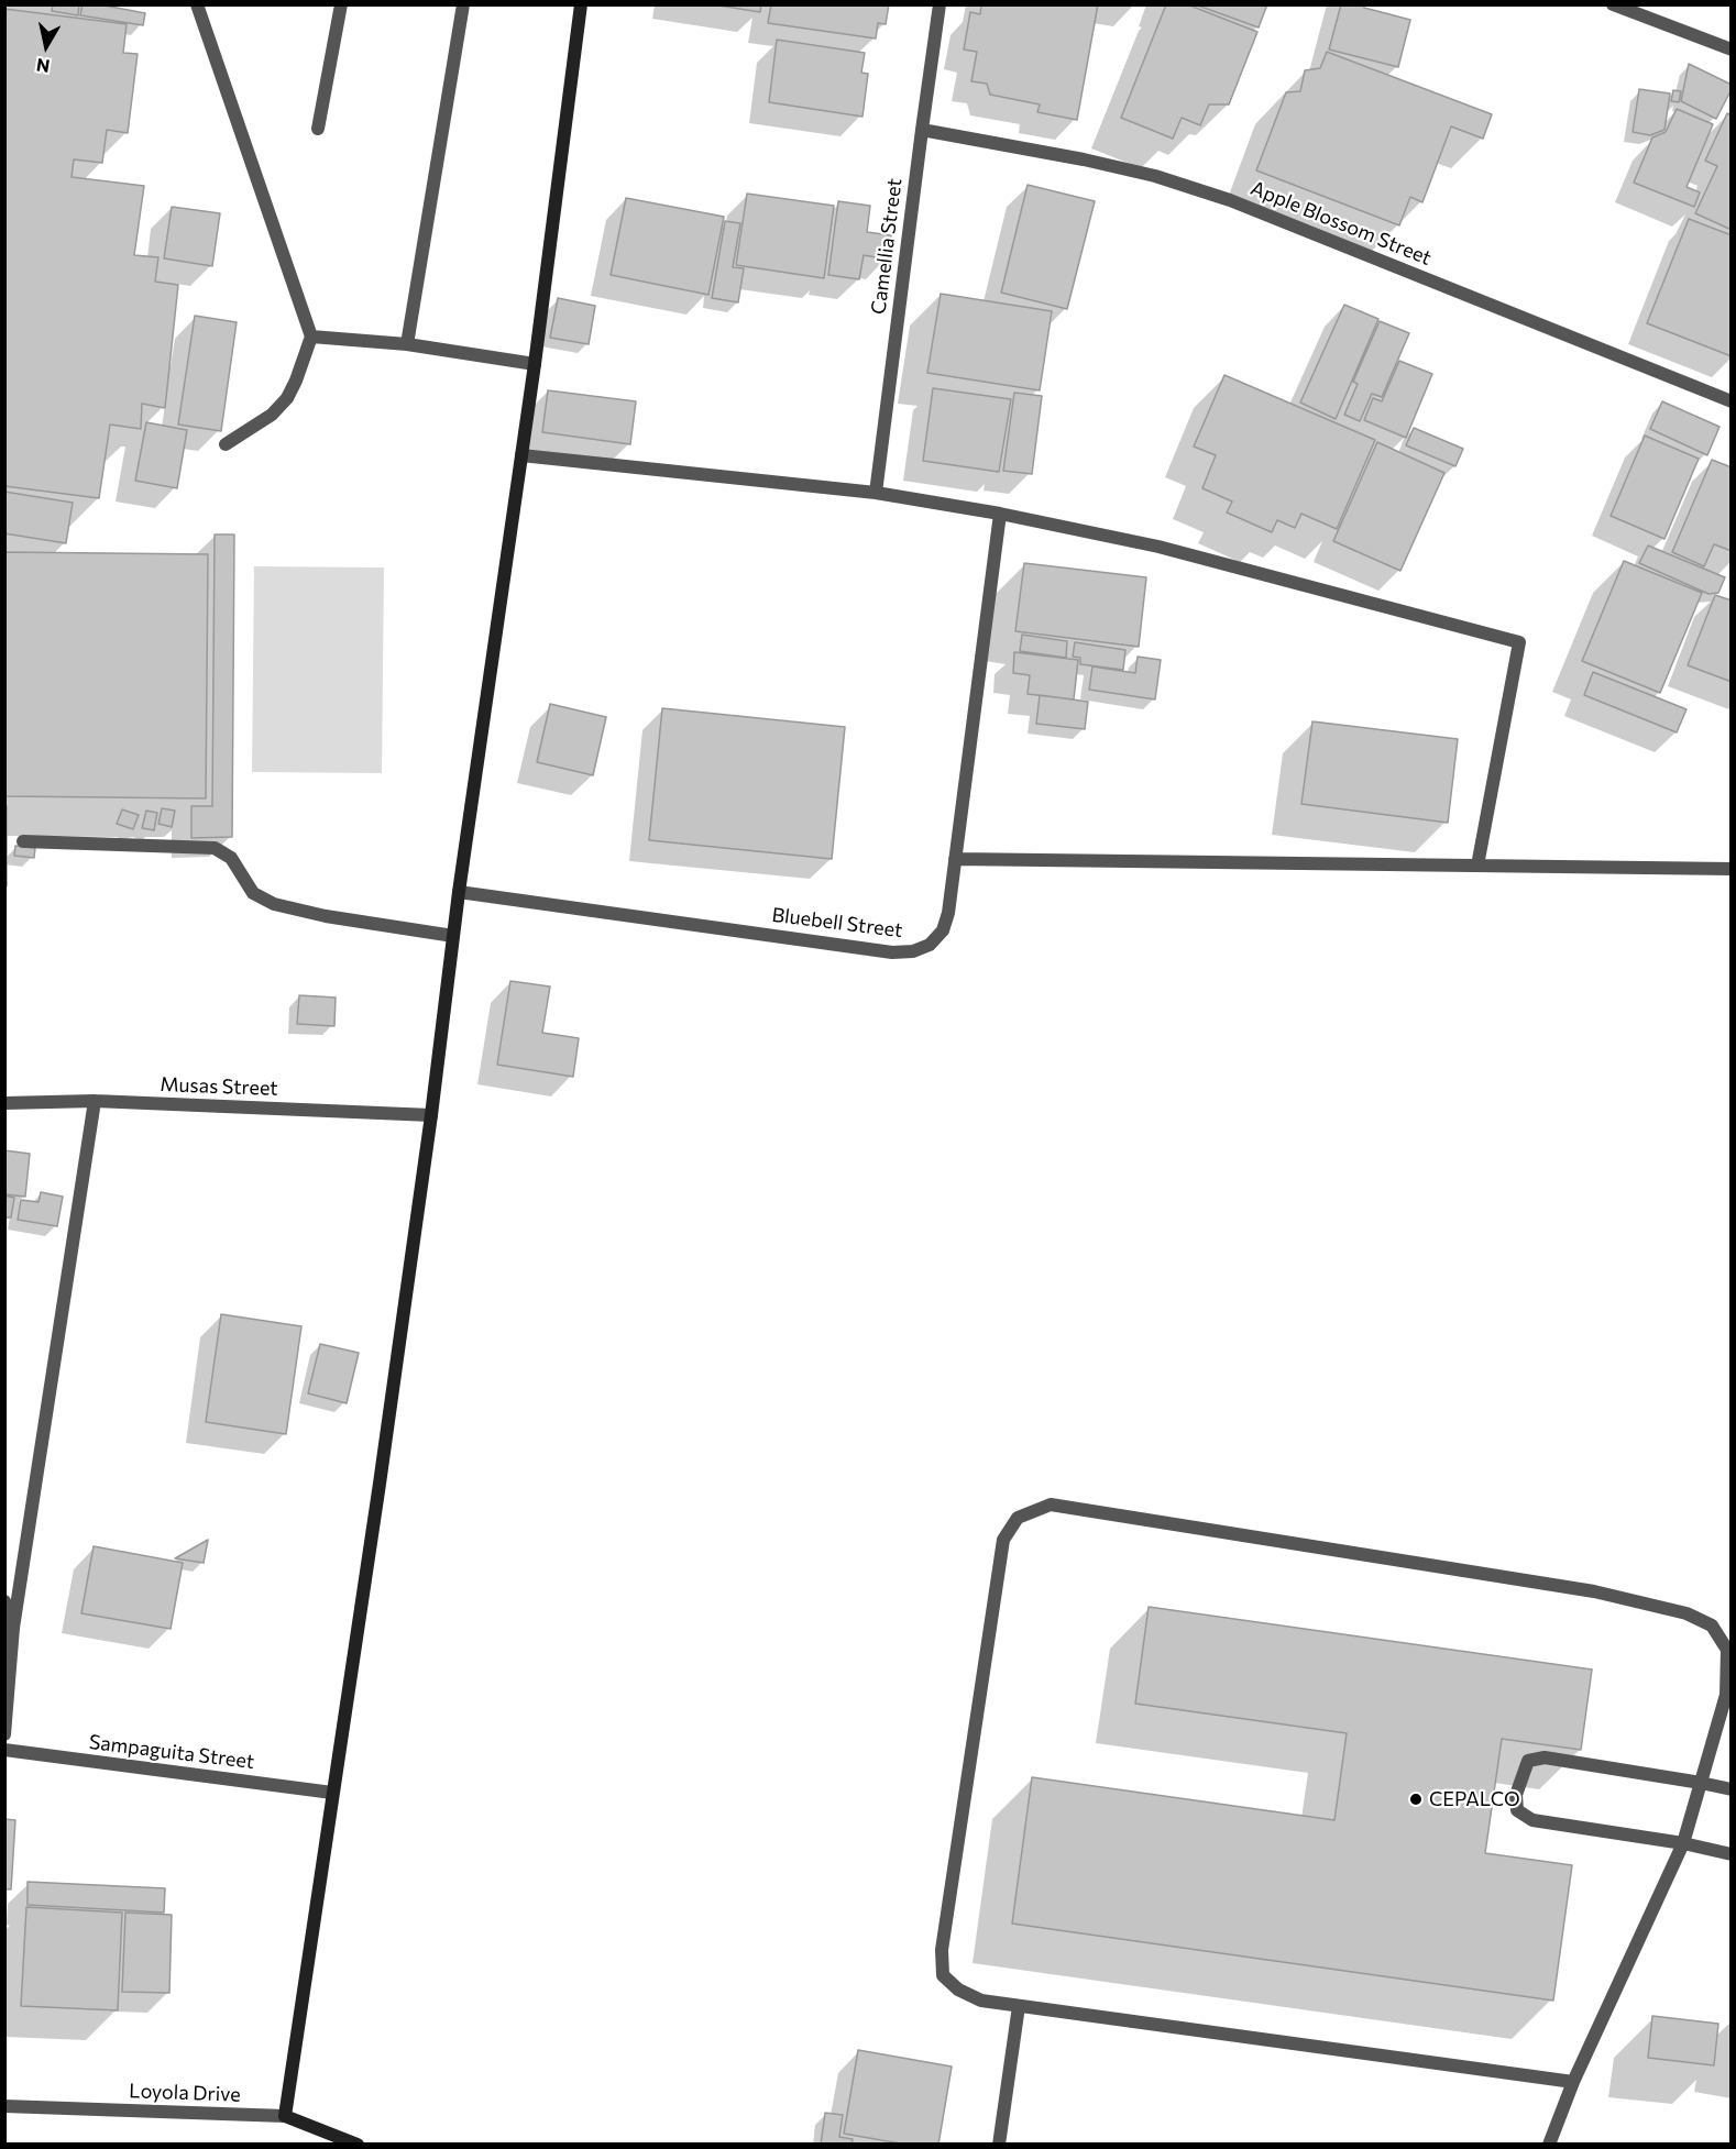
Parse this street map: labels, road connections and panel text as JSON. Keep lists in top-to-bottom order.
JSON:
{
  "streets": {
    "street": [
      "Apple Blossom Street",
      "Camellia Street",
      "Bluebell Street",
      "Musas Street",
      "Sampaguita Street",
      "Loyola Drive"
    ]
  },
  "crossings": [
    ["Apple Blossom Street", "Camellia Street"]
  ],
  "places": ["CEPALCO"],
  "north": "bottom"
}
